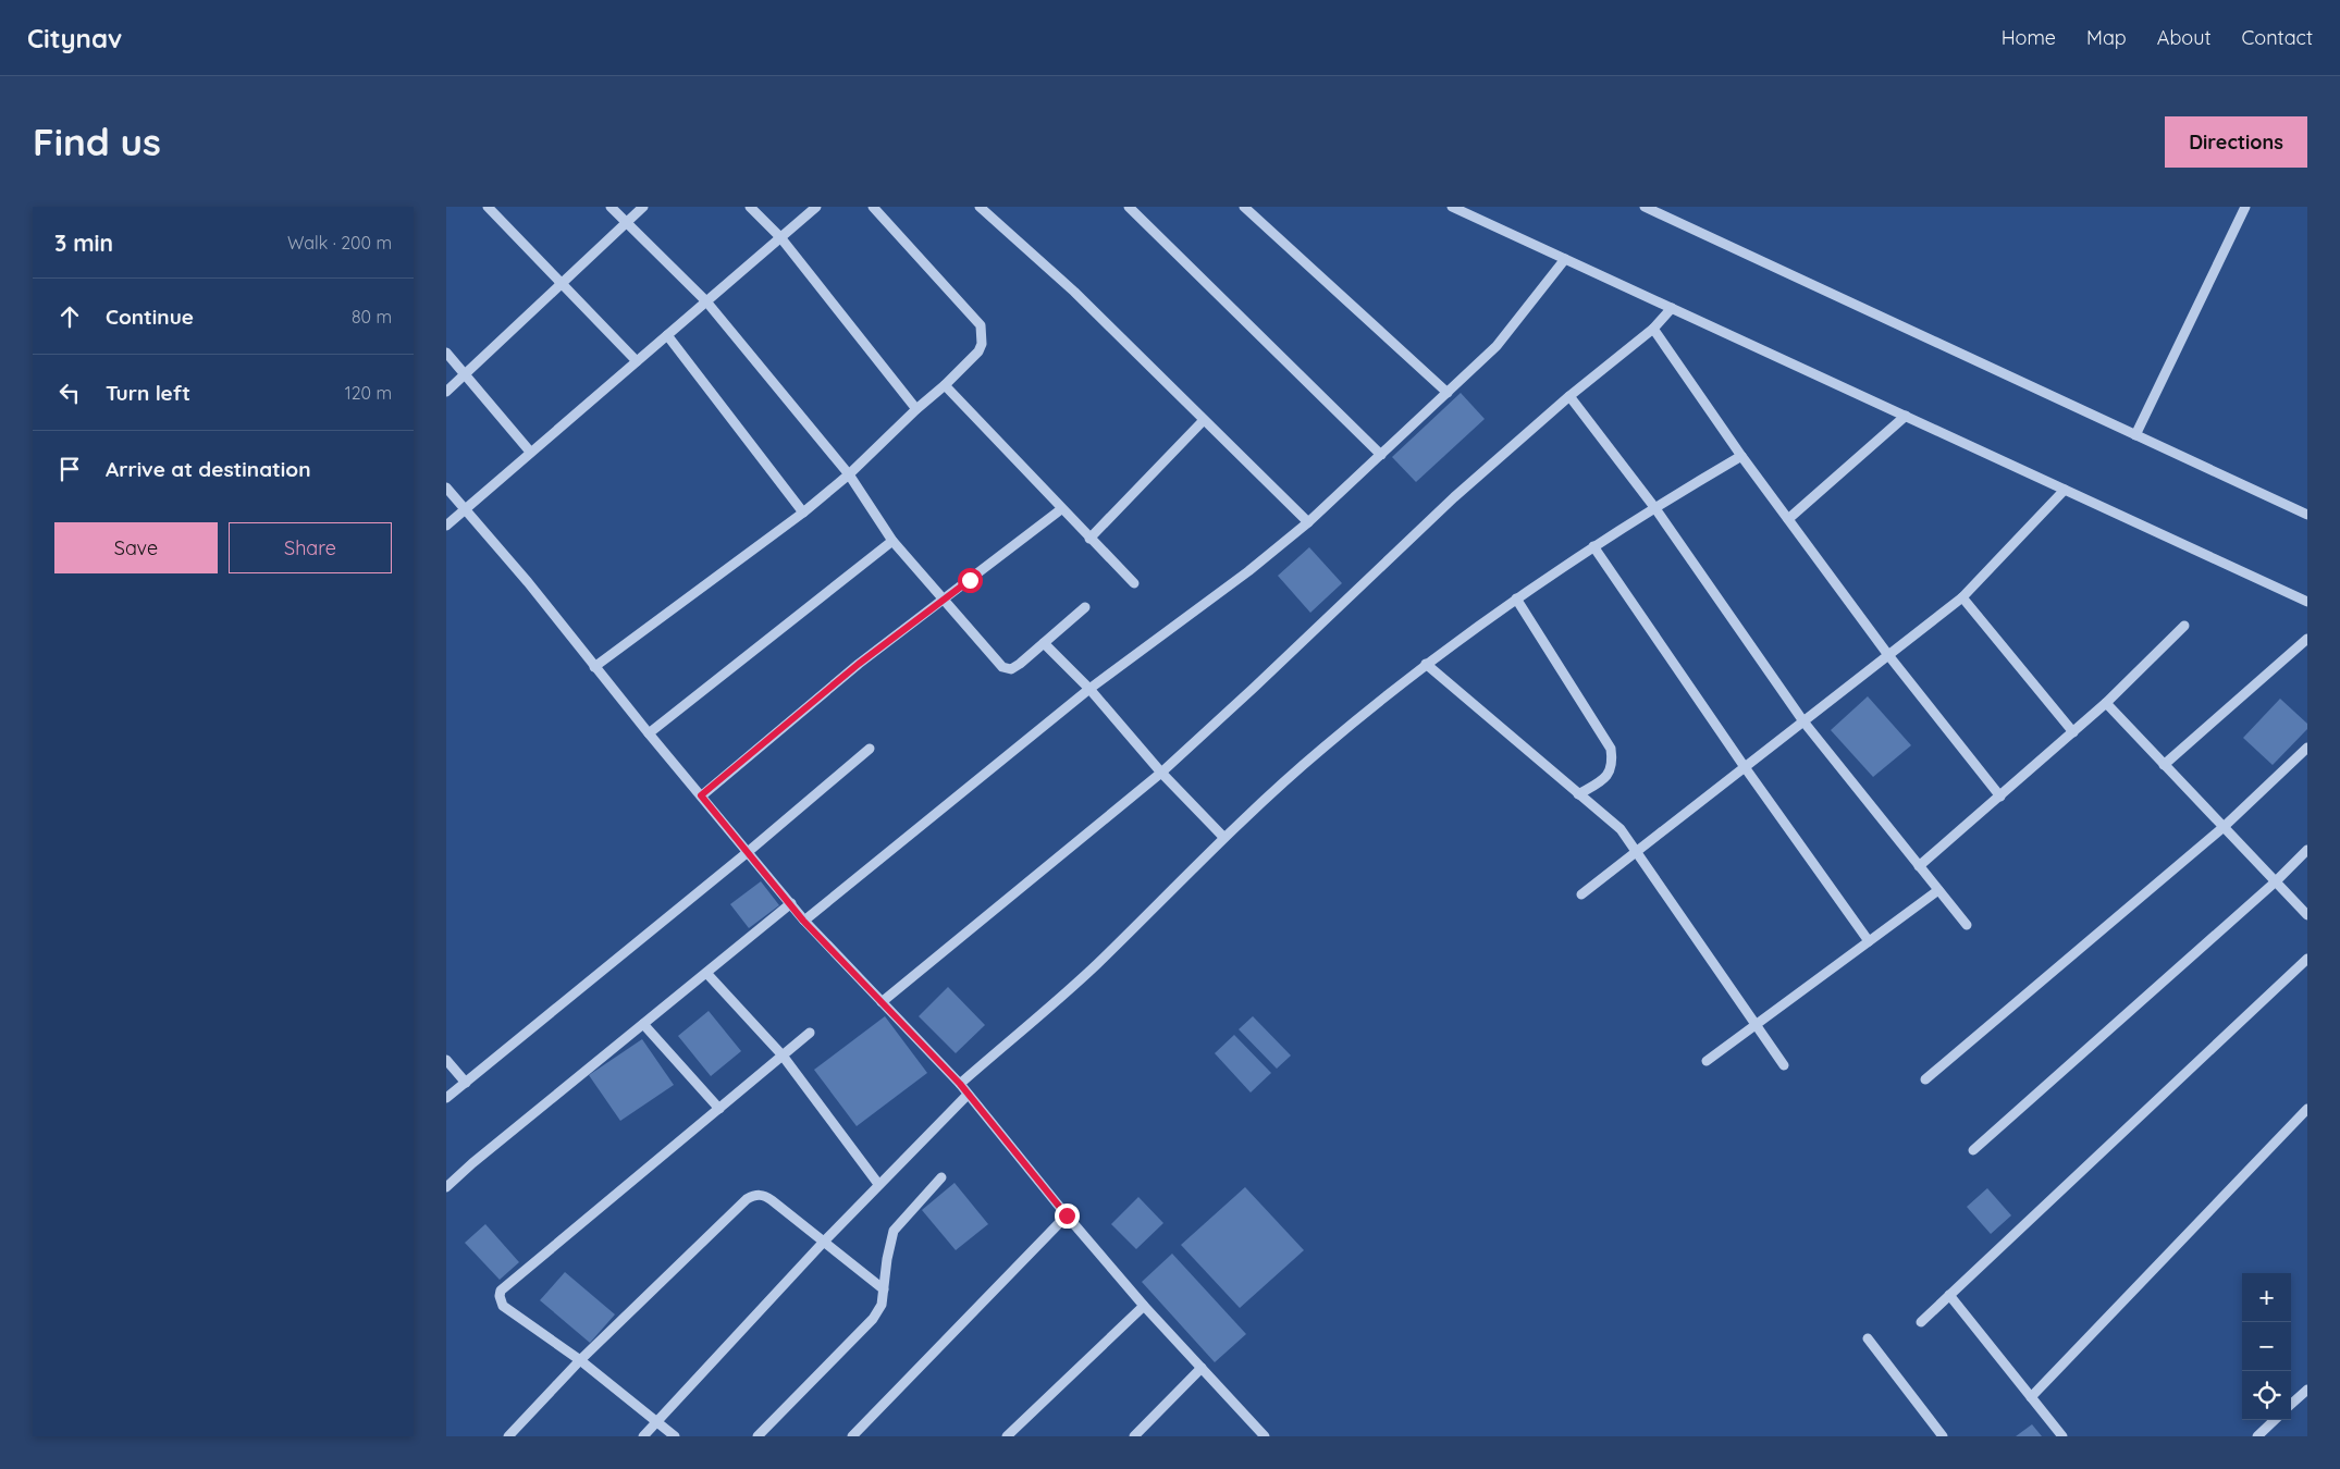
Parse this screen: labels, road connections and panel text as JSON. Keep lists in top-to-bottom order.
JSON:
{
  "page": {
    "header": "Citynav",
    "nav": [
      "Home",
      "Map",
      "About",
      "Contact"
    ],
    "buttons": [
      "Directions",
      ["Save", "Share"]
    ],
    "title": "Find us",
    "heading": ["3 min", "Walk · 200 m"],
    "list": [
      ["Continue", "80 m"],
      ["Turn left", "120 m"],
      "Arrive at destination"
    ],
    "map_buttons": ["+", "−"]
  }
}
